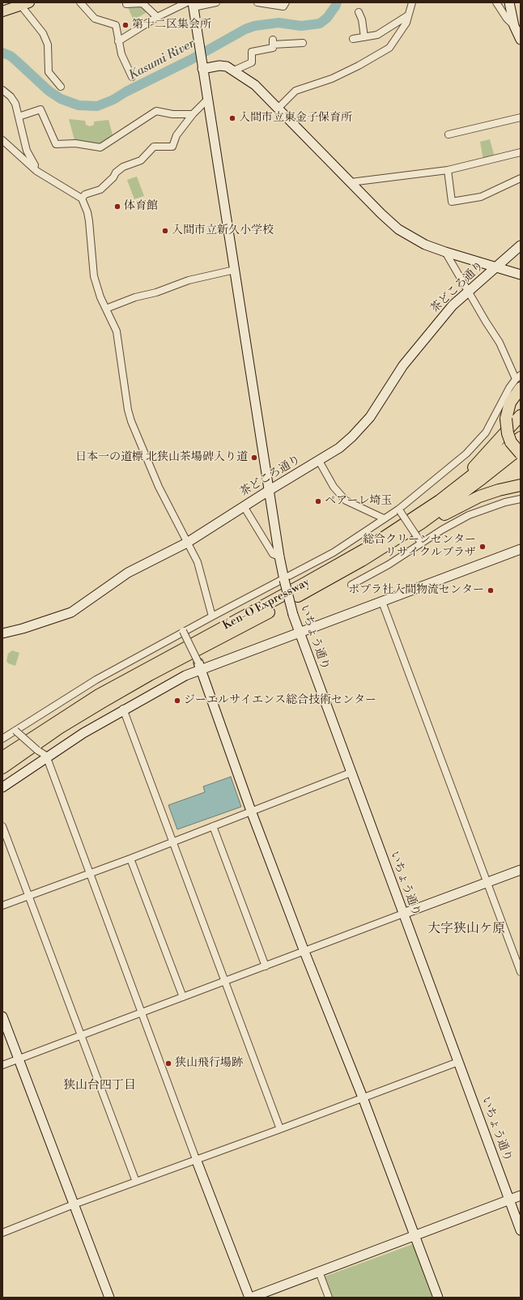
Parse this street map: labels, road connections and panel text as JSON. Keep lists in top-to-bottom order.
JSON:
{
  "streets": {
    "highway": ["Ken-O Expressway"],
    "street": ["茶どころ通り", "いちょう通り"]
  },
  "crossings": [
    ["茶どころ通り", "いちょう通り"]
  ],
  "districts": ["大字狭山ケ原", "狭山台四丁目"],
  "water": ["Kasumi River"],
  "places": [
    "第十二区集会所",
    "入間市立東金子保育所",
    "体育館",
    "入間市立新久小学校",
    "日本一の道標 北狭山茶場碑入り道",
    "ペアーレ埼玉",
    "総合クリーンセンター リサイクルプラザ",
    "ポプラ社入間物流センター",
    "ジーエルサイエンス総合技術センター",
    "狭山飛行場跡"
  ]
}
